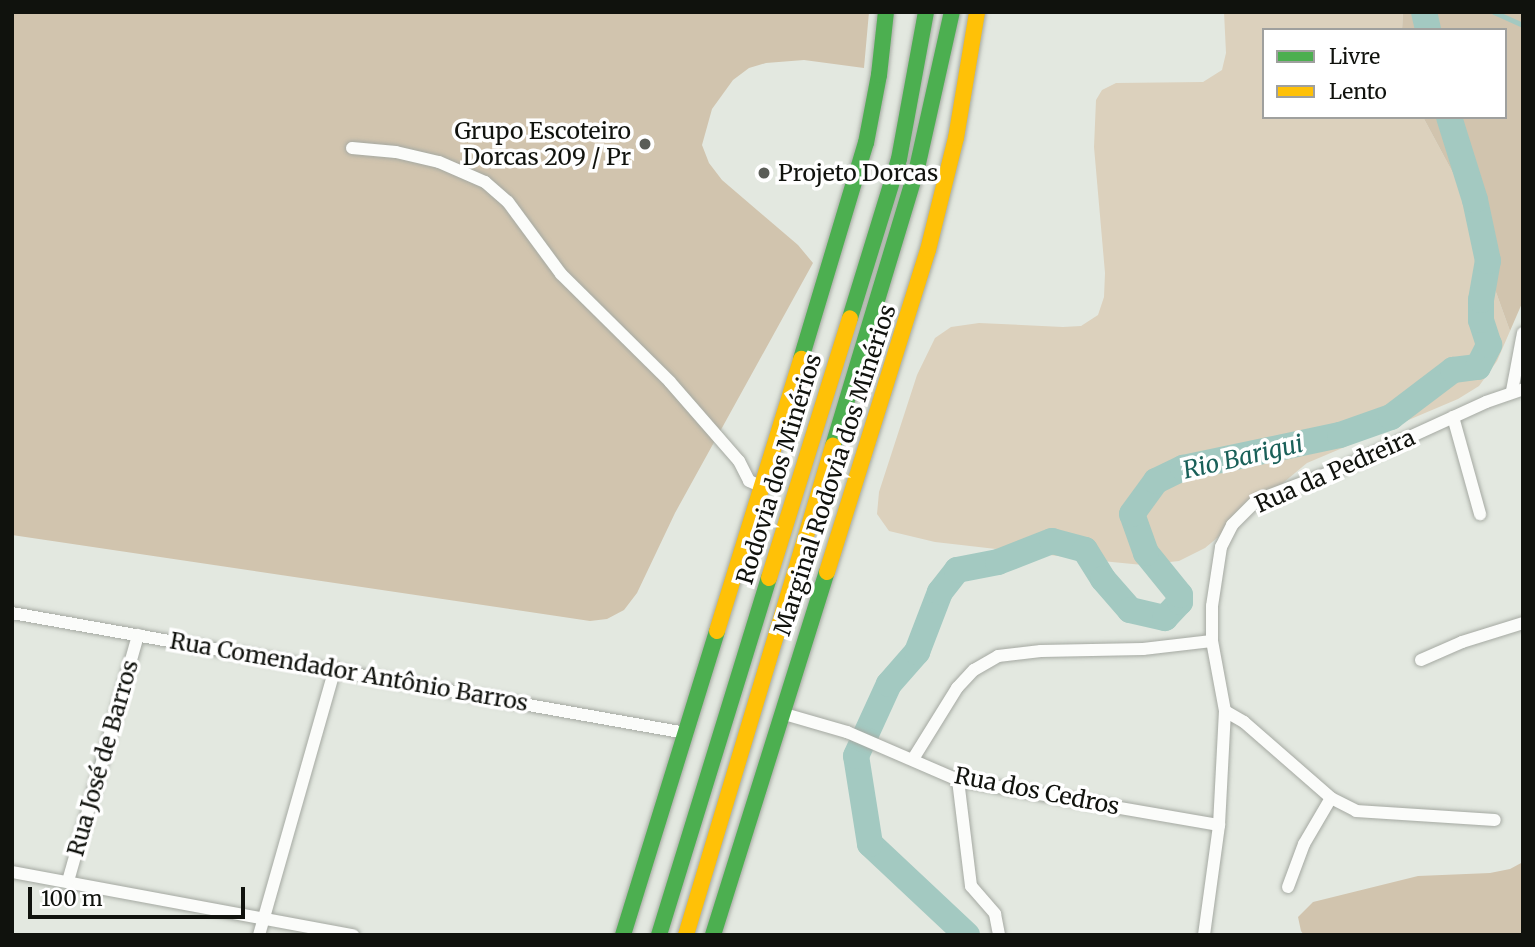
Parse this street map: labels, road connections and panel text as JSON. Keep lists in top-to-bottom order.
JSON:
{
  "streets": {
    "main road": ["Rodovia dos Minérios", "Marginal Rodovia dos Minérios"],
    "street": [
      "Rua da Pedreira",
      "Rua Comendador Antônio Barros",
      "Rua José de Barros",
      "Rua dos Cedros"
    ]
  },
  "crossings": [
    ["Marginal Rodovia dos Minérios", "Rua dos Cedros"],
    ["Rua da Pedreira", "Rua dos Cedros"],
    ["Rua Comendador Antônio Barros", "Rua José de Barros"]
  ],
  "water": ["Rio Barigui"],
  "places": ["Grupo Escoteiro Dorcas 209 / Pr", "Projeto Dorcas"],
  "legend": ["Livre", "Lento"],
  "scale_bar": "100 m"
}
